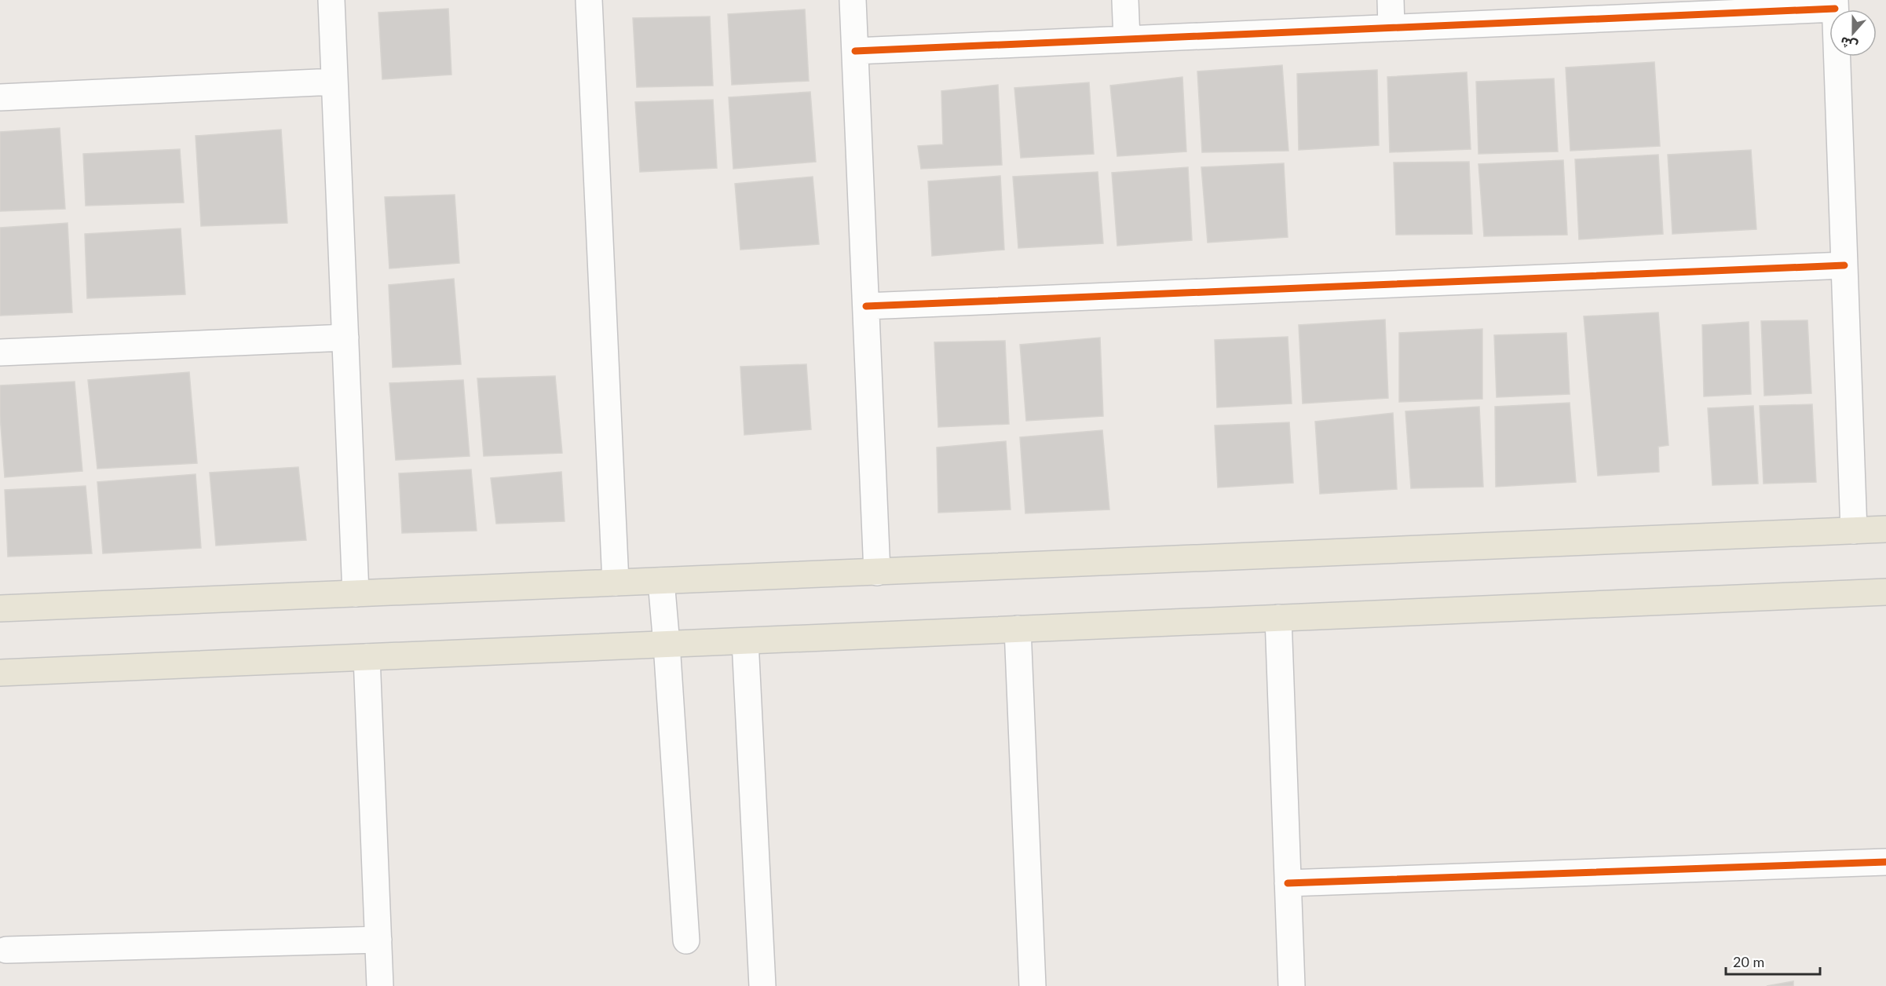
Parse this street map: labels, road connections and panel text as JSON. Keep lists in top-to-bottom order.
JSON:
{
  "scale_bar": "20 m",
  "north": "bottom"
}
